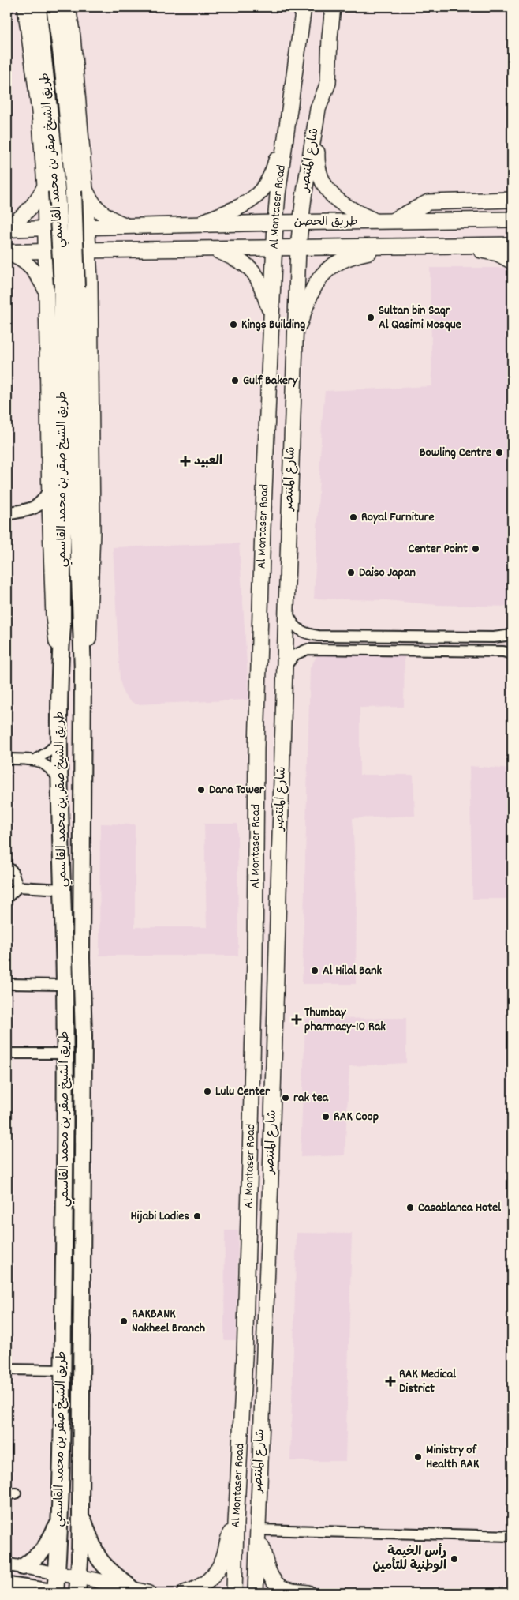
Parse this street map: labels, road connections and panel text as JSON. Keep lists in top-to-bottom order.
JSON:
{
  "streets": {
    "highway": ["طريق الشيخ صقر بن محمد القاسمي"],
    "main road": ["شارع المنتصر", "Al Montaser Road", "طريق الحصن"]
  },
  "crossings": [
    ["شارع المنتصر", "طريق الحصن"],
    ["Al Montaser Road", "طريق الحصن"]
  ],
  "places": {
    "other": [
      "Sultan bin Saqr Al Qasimi Mosque",
      "Kings Building",
      "Gulf Bakery",
      "Bowling Centre",
      "Royal Furniture",
      "Center Point",
      "Daiso Japan",
      "Dana Tower",
      "Al Hilal Bank",
      "Lulu Center",
      "rak tea",
      "RAK Coop",
      "Casablanca Hotel",
      "Hijabi Ladies",
      "RAKBANK Nakheel Branch",
      "Ministry of Health RAK",
      "رأس الخيمة الوطنية للتأمين"
    ],
    "health": ["العبيد", "Thumbay pharmacy-10 Rak", "RAK Medical District"]
  }
}
